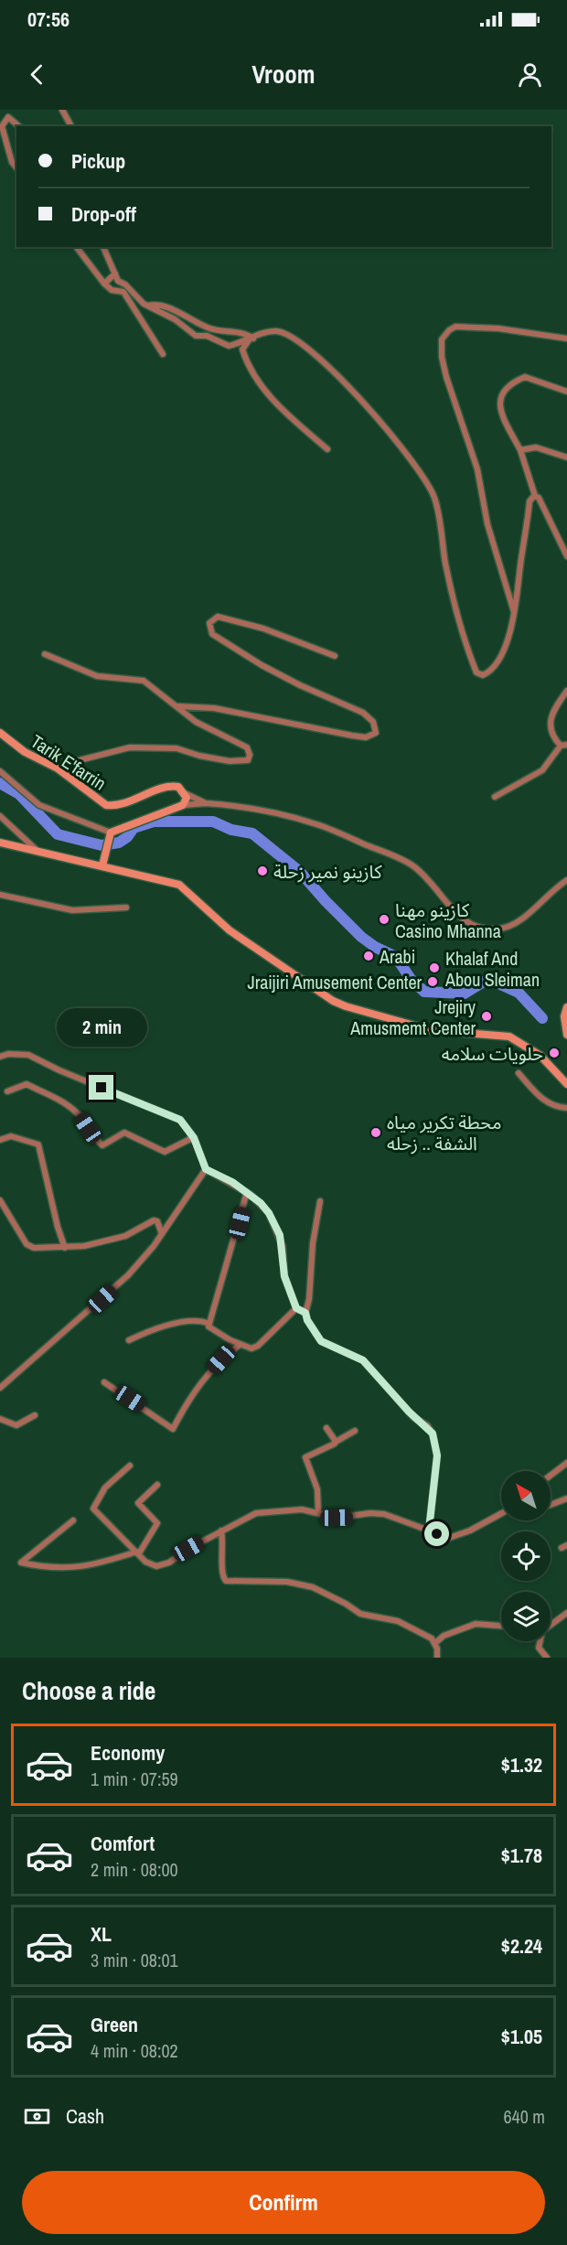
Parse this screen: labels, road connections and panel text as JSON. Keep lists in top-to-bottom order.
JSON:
{
  "streets": {
    "street": ["Tarik E'farrin"]
  },
  "places": [
    "كازينو نمير زحلة",
    "كازينو مهنا Casino Mhanna",
    "Arabi",
    "Khalaf And Abou Sleiman",
    "Jraijiri Amusement Center",
    "Jrejiry Amusmemt Center",
    "حلويات سلامه",
    "محطة تكرير مياه الشفة .. زحله"
  ],
  "north": "top left",
  "page": {
    "status": "07:56",
    "header": "Vroom",
    "banner": ["Pickup", "Drop-off"],
    "bubble": "2 min",
    "heading": "Choose a ride",
    "list": [
      {
        "name": "Economy",
        "note": "1 min · 07:59",
        "value": "$1.32"
      },
      {
        "name": "Comfort",
        "note": "2 min · 08:00",
        "value": "$1.78"
      },
      {
        "name": "XL",
        "note": "3 min · 08:01",
        "value": "$2.24"
      },
      {
        "name": "Green",
        "note": "4 min · 08:02",
        "value": "$1.05"
      }
    ],
    "pay": ["Cash", "640 m"],
    "buttons": "Confirm"
  }
}
